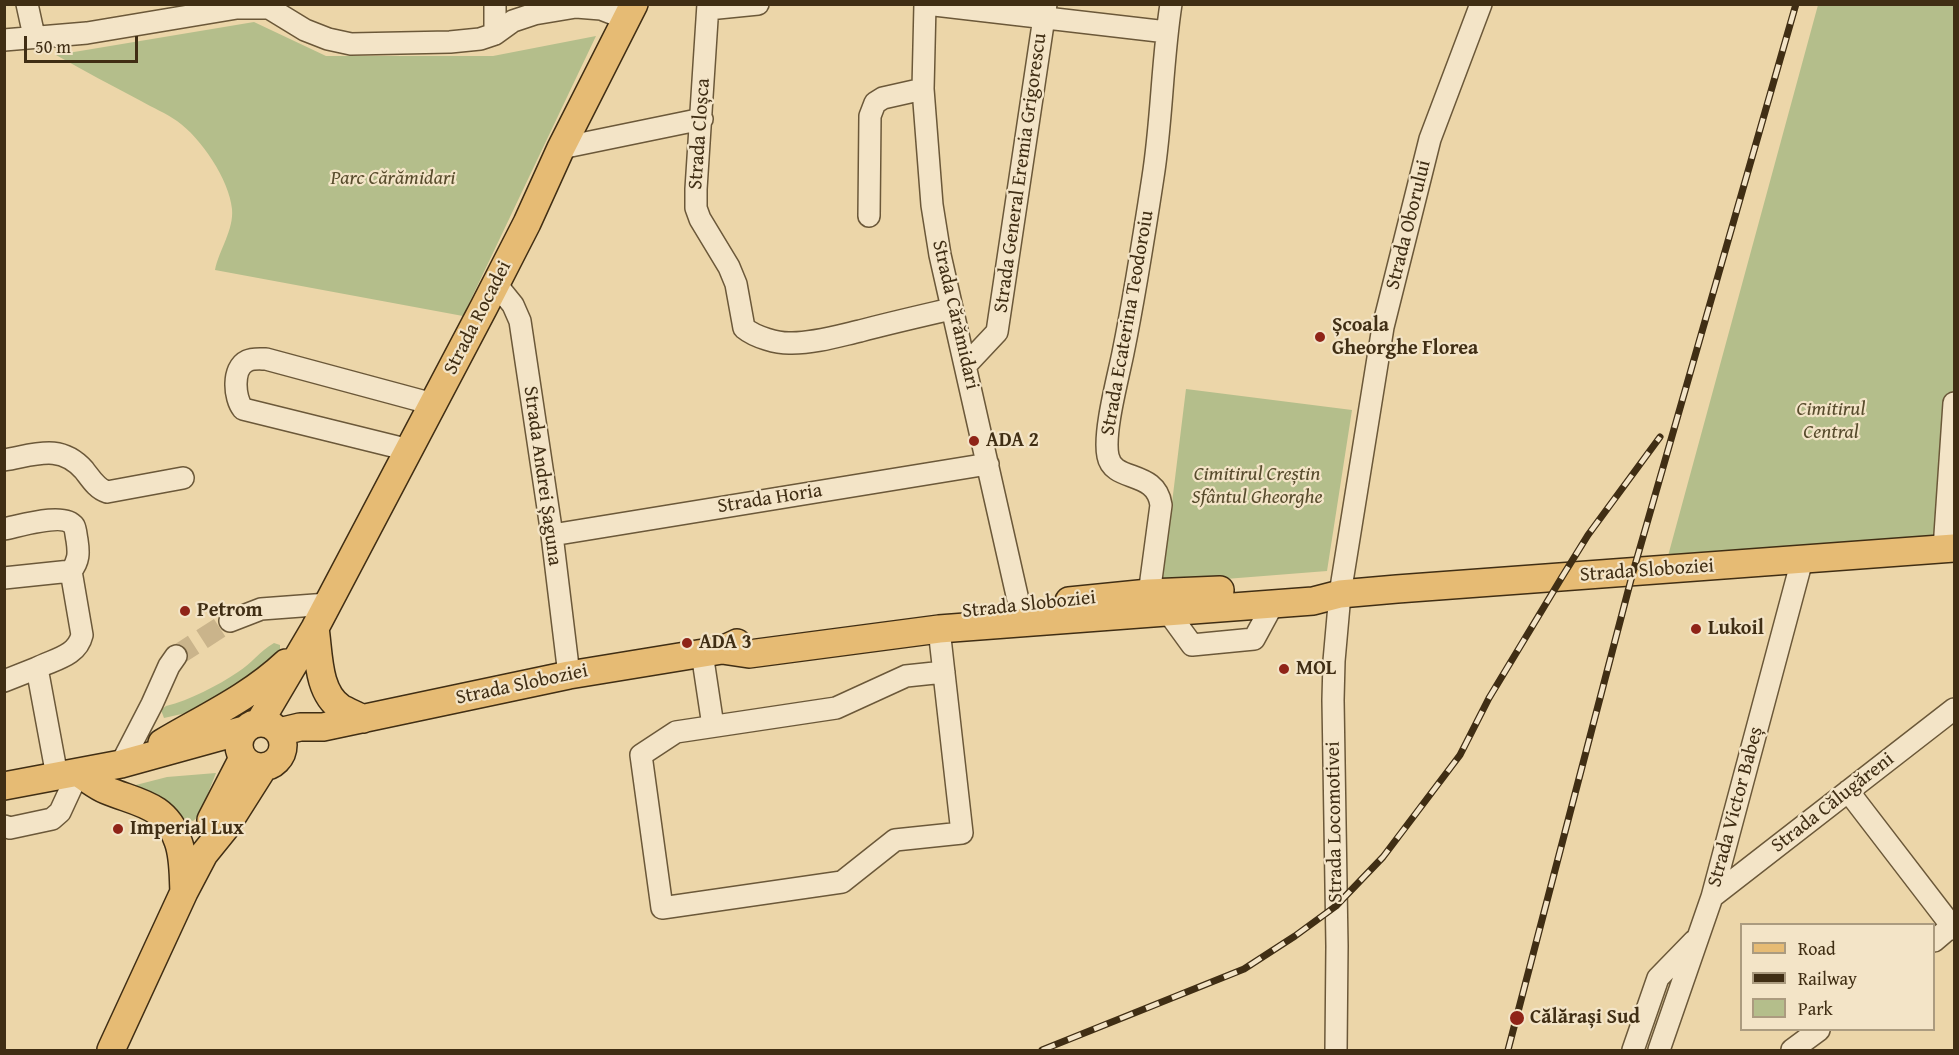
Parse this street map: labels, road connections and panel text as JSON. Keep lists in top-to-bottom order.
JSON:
{
  "streets": {
    "main road": ["Strada Rocadei", "Strada Sloboziei"],
    "street": [
      "Strada Cloșca",
      "Strada General Eremia Grigorescu",
      "Strada Oborului",
      "Strada Cărămidari",
      "Strada Ecaterina Teodoroiu",
      "Strada Andrei Șaguna",
      "Strada Horia",
      "Strada Călugăreni",
      "Strada Victor Babeș",
      "Strada Locomotivei"
    ]
  },
  "crossings": [
    ["Strada Cloșca", "Strada Cărămidari"],
    ["Strada General Eremia Grigorescu", "Strada Cărămidari"],
    ["Strada Oborului", "Strada Sloboziei"],
    ["Strada Oborului", "Strada Locomotivei"],
    ["Strada Cărămidari", "Strada Horia"],
    ["Strada Cărămidari", "Strada Sloboziei"],
    ["Strada Rocadei", "Strada Andrei Șaguna"],
    ["Strada Rocadei", "Strada Sloboziei"],
    ["Strada Ecaterina Teodoroiu", "Strada Sloboziei"],
    ["Strada Andrei Șaguna", "Strada Horia"],
    ["Strada Andrei Șaguna", "Strada Sloboziei"],
    ["Strada Sloboziei", "Strada Victor Babeș"],
    ["Strada Sloboziei", "Strada Locomotivei"],
    ["Strada Călugăreni", "Strada Victor Babeș"]
  ],
  "parks": ["Parc Cărămidari", "Cimitirul Central", "Cimitirul Creștin Sfântul Gheorghe"],
  "places": [
    "Școala Gheorghe Florea",
    "ADA 2",
    "Petrom",
    "Lukoil",
    "ADA 3",
    "MOL",
    "Imperial Lux",
    "Călărași Sud"
  ],
  "legend": ["Road", "Railway", "Park"],
  "scale_bar": "50 m"
}
